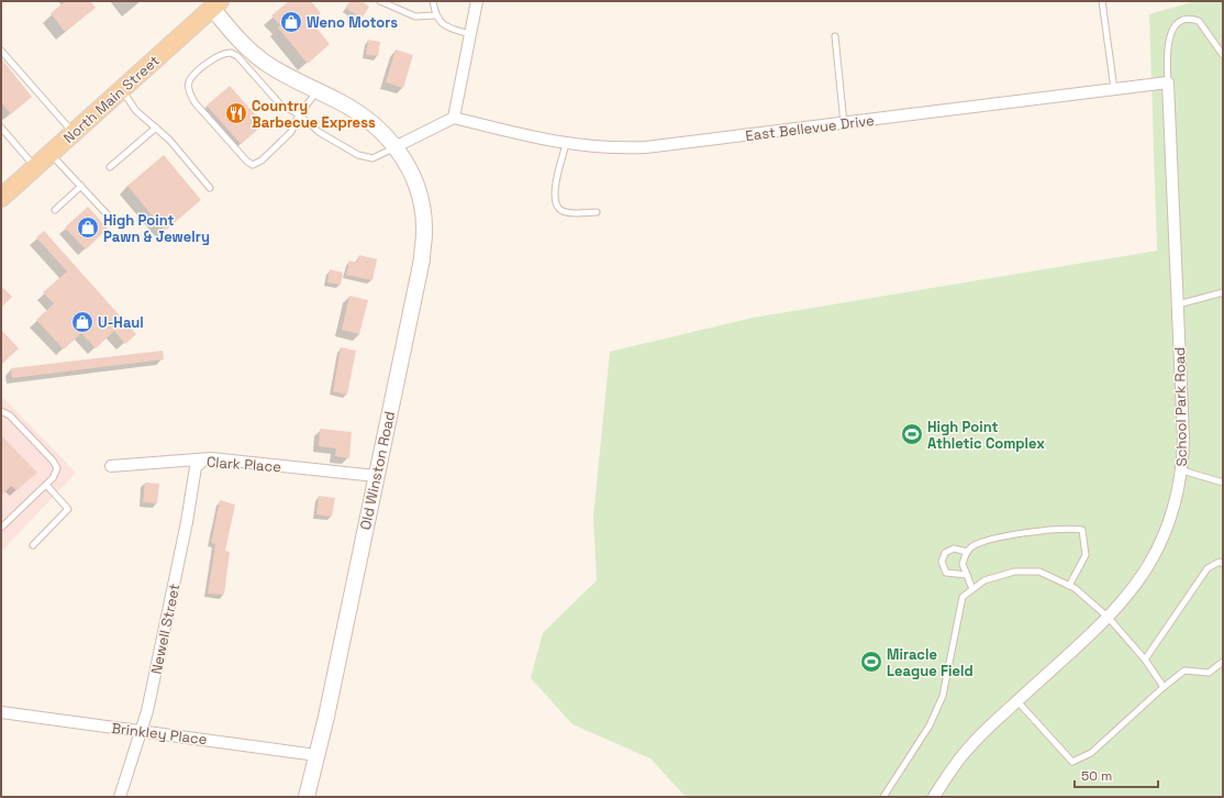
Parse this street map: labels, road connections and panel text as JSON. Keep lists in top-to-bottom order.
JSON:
{
  "streets": {
    "main road": ["North Main Street"],
    "street": [
      "East Bellevue Drive",
      "School Park Road",
      "Clark Place",
      "Old Winston Road",
      "Newell Street",
      "Brinkley Place"
    ]
  },
  "crossings": [
    ["North Main Street", "Old Winston Road"],
    ["East Bellevue Drive", "School Park Road"],
    ["Clark Place", "Old Winston Road"],
    ["Clark Place", "Newell Street"],
    ["Old Winston Road", "Brinkley Place"],
    ["Newell Street", "Brinkley Place"]
  ],
  "places": {
    "shop": ["Weno Motors", "High Point Pawn & Jewelry", "U-Haul"],
    "restaurant": ["Country Barbecue Express"],
    "sports": ["High Point Athletic Complex", "Miracle League Field"]
  },
  "scale_bar": "50 m"
}
